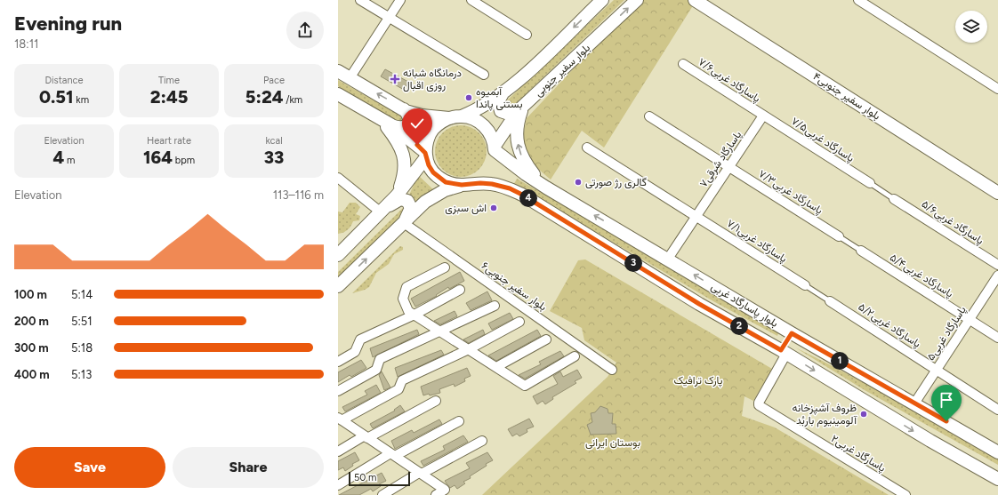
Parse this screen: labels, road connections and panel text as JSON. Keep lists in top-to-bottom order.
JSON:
{
  "streets": {
    "main road": ["بلوار سفیر جنوبی", "بلوار سفیر جنوبی۴", "بلوار پاسارگاد غربی"],
    "street": [
      "پاسارگاد غربی۷/۶",
      "پاسارگاد غربی۷/۵",
      "پاسارگاد شرقی۷",
      "پاسارگاد غربی۷/۳",
      "پاسارگاد غربی۵/۶",
      "پاسارگاد غربی۷/۱",
      "پاسارگاد غربی۵/۴",
      "بلوار سفیر جنوبی۶",
      "پاسارگاد غربی۵/۲",
      "پاسارگاد غربی۵",
      "پاسارگاد غربی۲"
    ]
  },
  "crossings": [
    ["بلوار سفیر جنوبی", "بلوار پاسارگاد غربی"],
    ["پاسارگاد غربی۷/۶", "پاسارگاد غربی۷/۵"],
    ["پاسارگاد غربی۷/۶", "پاسارگاد شرقی۷"],
    ["پاسارگاد غربی۷/۵", "پاسارگاد شرقی۷"],
    ["پاسارگاد شرقی۷", "پاسارگاد غربی۷/۳"],
    ["پاسارگاد شرقی۷", "پاسارگاد غربی۷/۱"],
    ["پاسارگاد شرقی۷", "بلوار پاسارگاد غربی"],
    ["پاسارگاد غربی۵/۴", "پاسارگاد غربی۵"],
    ["بلوار پاسارگاد غربی", "پاسارگاد غربی۵"],
    ["بلوار پاسارگاد غربی", "پاسارگاد غربی۲"],
    ["پاسارگاد غربی۵/۲", "پاسارگاد غربی۵"]
  ],
  "parks": ["پارک ترافیک", "بوستان ایرانی"],
  "places": {
    "health": ["درمانگاه شبانه روزی اقبال"],
    "other": [
      "آبمیوه بستنی پاندا",
      "گالری رژ صورتی",
      "اش سبزی",
      "ظروف آشپزخانه آلومینیوم باربُد"
    ]
  },
  "scale_bar": "50 m",
  "page": {
    "heading": ["Evening run", "18:11"],
    "stats": [
      ["Distance", "0.51 km"],
      ["Time", "2:45"],
      ["Pace", "5:24 /km"],
      ["Elevation", "4 m"],
      ["Heart rate", "164 bpm"],
      ["kcal", "33"]
    ],
    "chart": ["Elevation", "113–116 m"],
    "pins": [
      "4",
      "3",
      "2",
      "1"
    ],
    "list": [
      {
        "name": "100 m",
        "note": "5:14"
      },
      {
        "name": "200 m",
        "note": "5:51"
      },
      {
        "name": "300 m",
        "note": "5:18"
      },
      {
        "name": "400 m",
        "note": "5:13"
      }
    ],
    "buttons": ["Save", "Share"],
    "scale": "50 m"
  }
}
